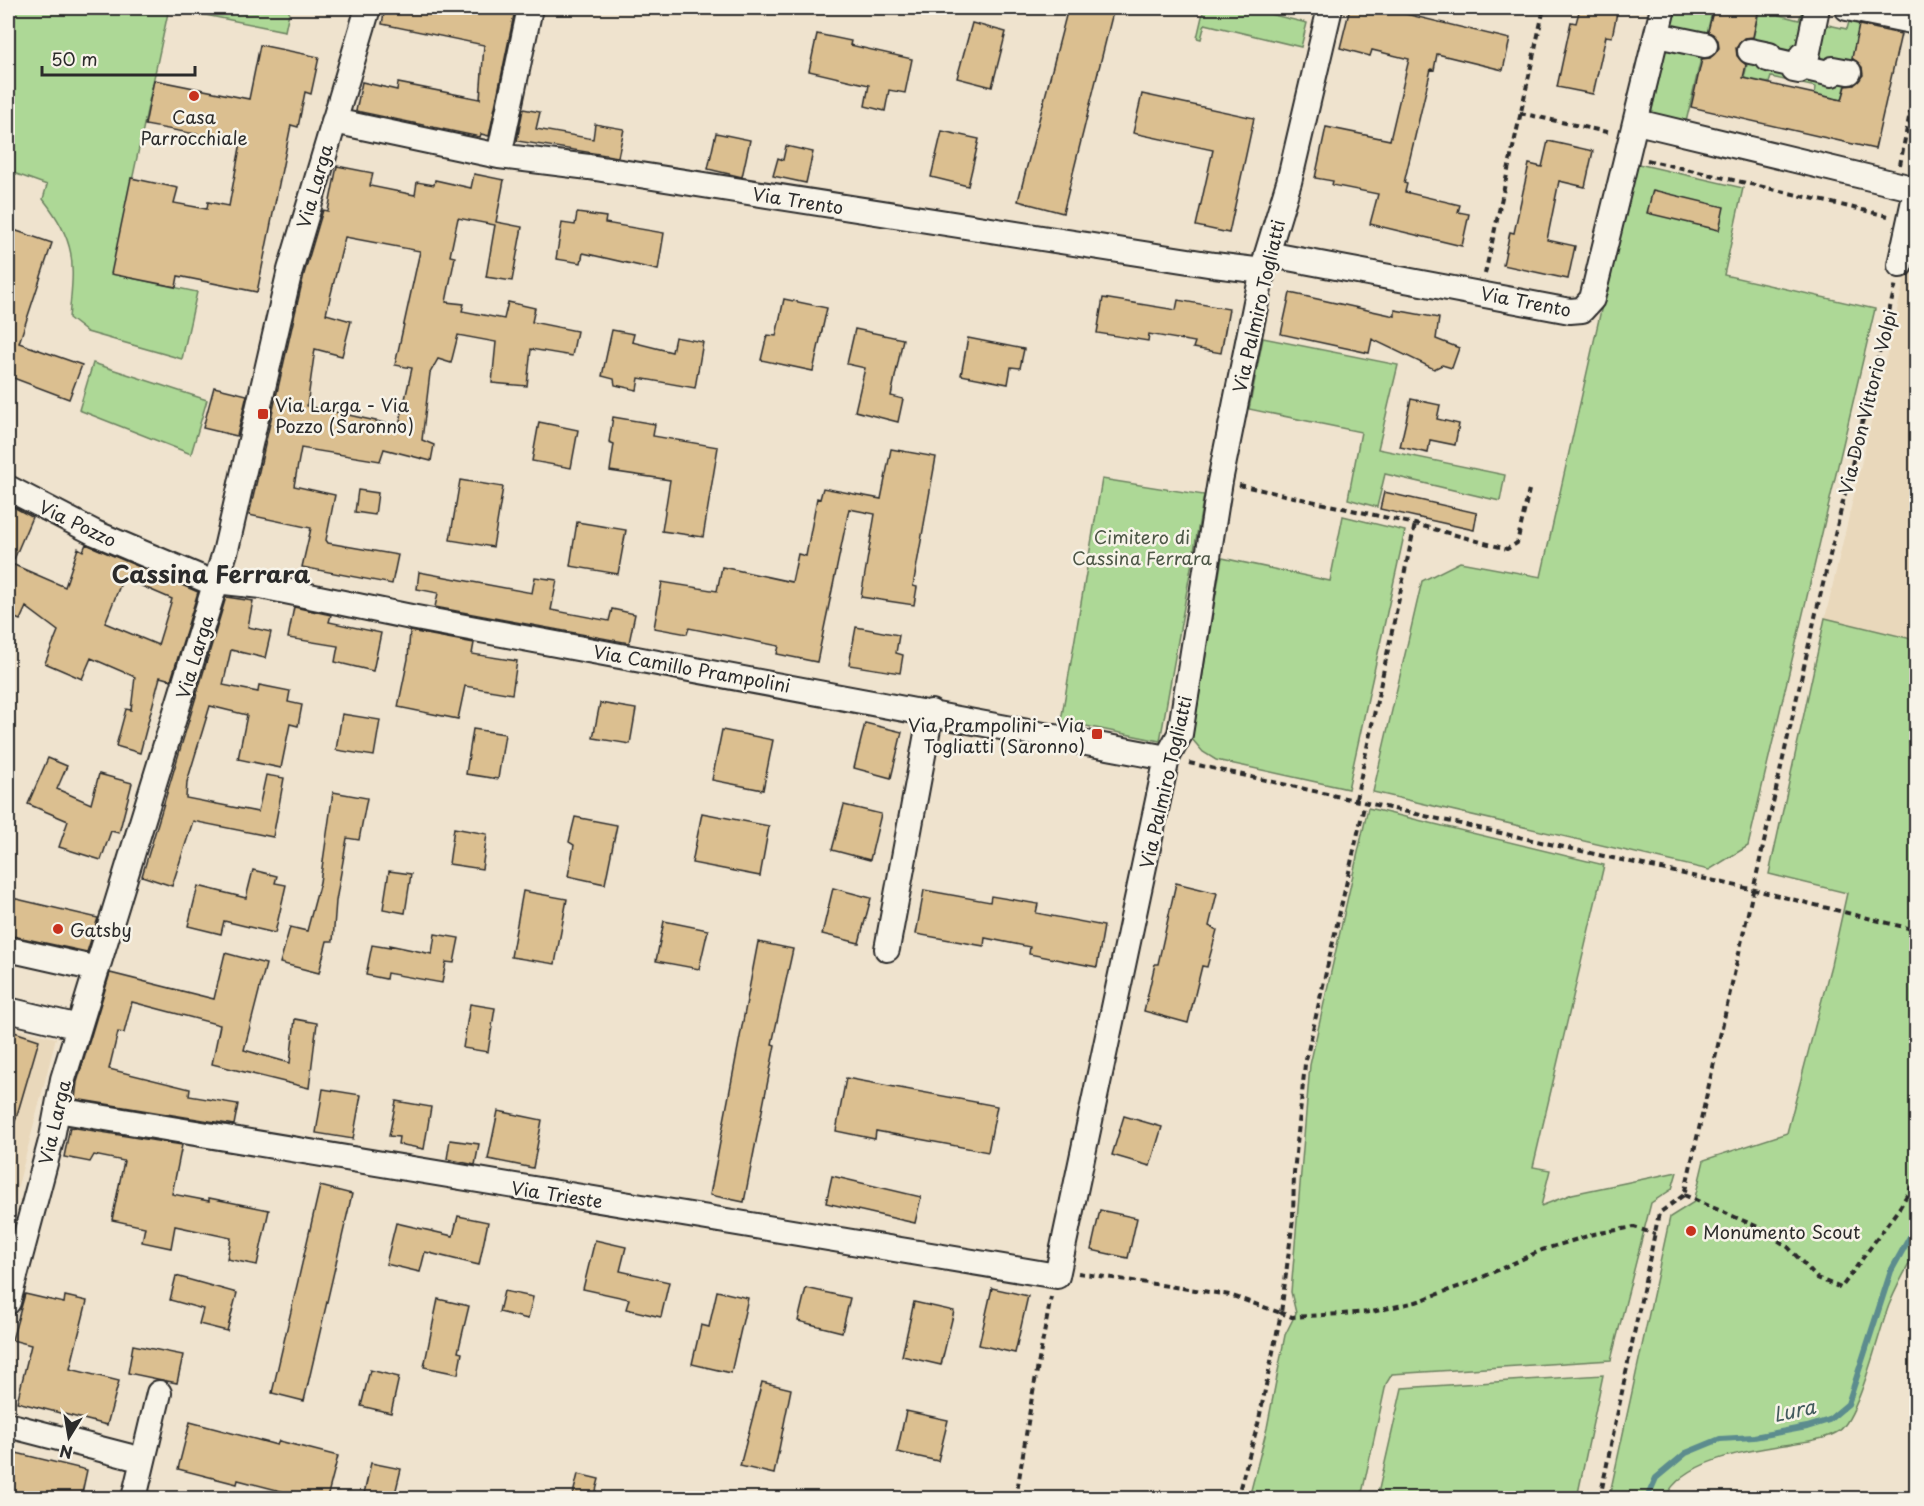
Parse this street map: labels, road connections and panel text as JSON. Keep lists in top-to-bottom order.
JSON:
{
  "streets": {
    "street": [
      "Via Larga",
      "Via Trento",
      "Via Palmiro Togliatti",
      "Via Pozzo",
      "Via Camillo Prampolini",
      "Via Trieste"
    ],
    "path": ["Via Don Vittorio Volpi"]
  },
  "crossings": [
    ["Via Larga", "Via Trento"],
    ["Via Larga", "Via Pozzo"],
    ["Via Larga", "Via Camillo Prampolini"],
    ["Via Larga", "Via Trieste"],
    ["Via Trento", "Via Palmiro Togliatti"],
    ["Via Palmiro Togliatti", "Via Camillo Prampolini"],
    ["Via Palmiro Togliatti", "Via Trieste"],
    ["Via Pozzo", "Via Camillo Prampolini"]
  ],
  "districts": ["Cassina Ferrara"],
  "water": ["Lura"],
  "parks": ["Cimitero di Cassina Ferrara"],
  "places": {
    "other": ["Casa Parrocchiale", "Gatsby", "Monumento Scout"],
    "transit": ["Via Larga - Via Pozzo (Saronno)", "Via Prampolini - Via Togliatti (Saronno)"]
  },
  "scale_bar": "50 m",
  "north": "bottom"
}
